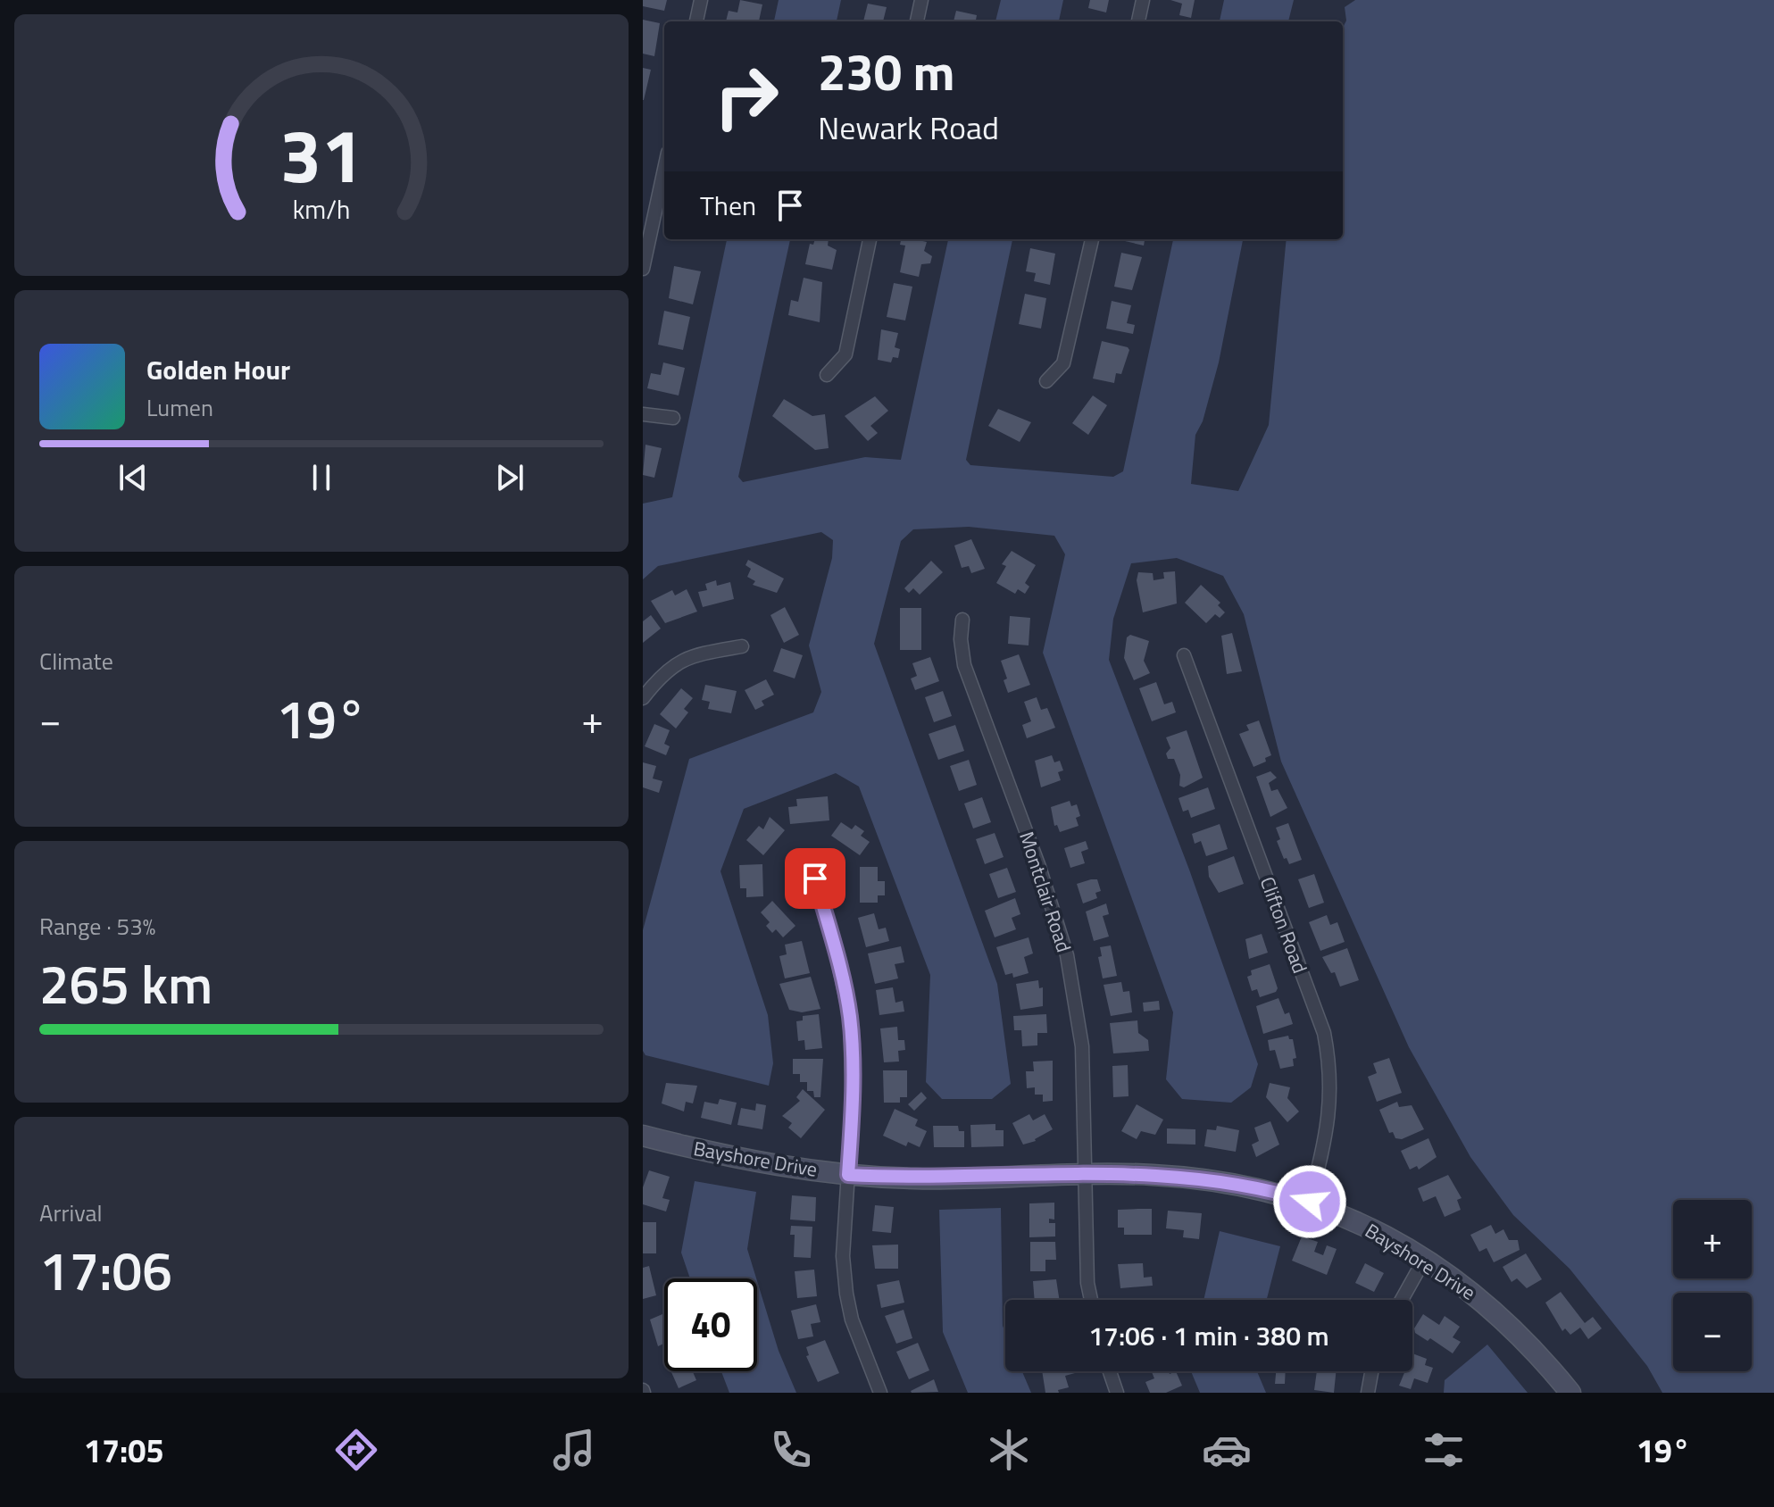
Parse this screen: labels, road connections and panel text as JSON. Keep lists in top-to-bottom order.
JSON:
{
  "streets": {
    "street": ["Montclair Road", "Clifton Road", "Bayshore Drive"]
  },
  "crossings": [
    ["Montclair Road", "Bayshore Drive"],
    ["Clifton Road", "Bayshore Drive"]
  ],
  "page": {
    "turn": ["230 m", "Newark Road"],
    "then": "Then",
    "song": ["Golden Hour", "Lumen"],
    "tile": [
      "Climate",
      ["Range · 53%", "265 km"],
      ["Arrival", "17:06"]
    ],
    "heat": ["−", "19°", "+"],
    "map_buttons": ["+", "−"],
    "limit": "40",
    "trip": "17:06 · 1 min · 380 m",
    "tabs": ["17:05", "19°"],
    "gauge": ["31", "km/h"]
  }
}
